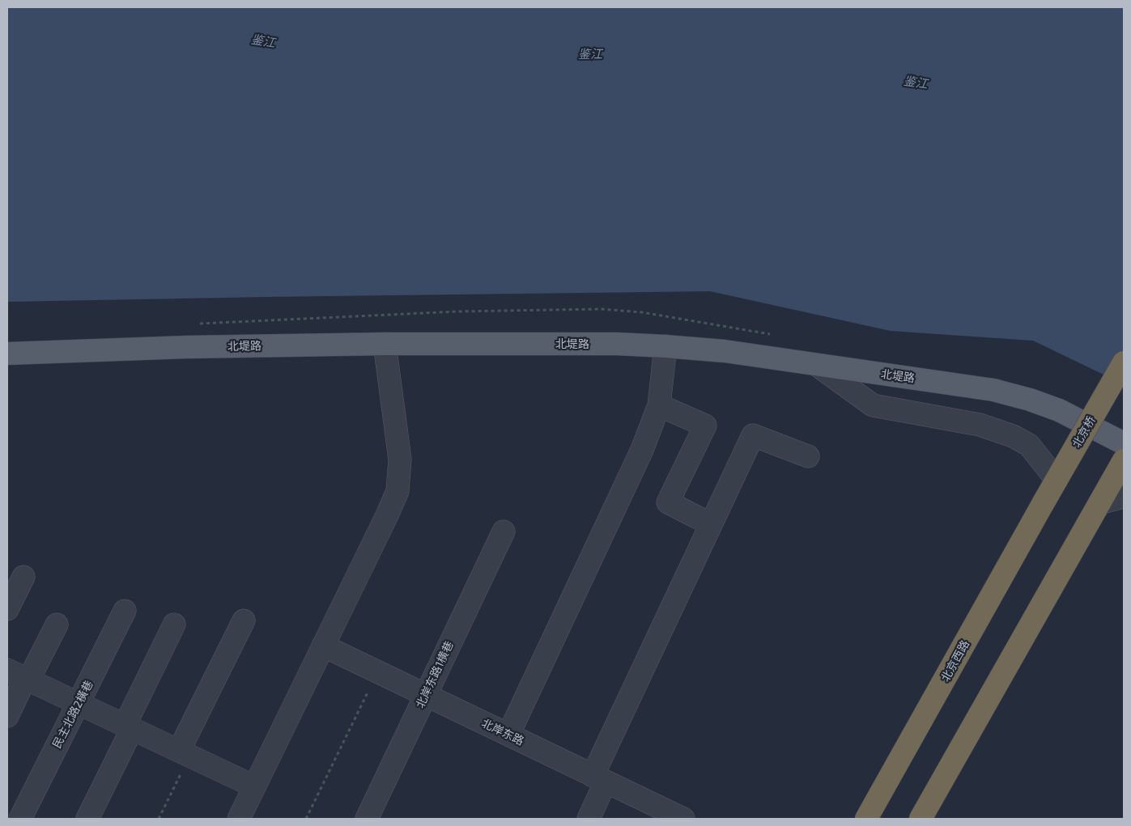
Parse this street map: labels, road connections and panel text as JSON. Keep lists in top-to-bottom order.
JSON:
{
  "streets": {
    "highway": ["北京桥", "北京西路"],
    "main road": ["北堤路"],
    "street": ["北岸东路1横巷", "民主北路2橫巷", "北岸东路"]
  },
  "crossings": [
    ["北京桥", "北京西路"],
    ["北岸东路1横巷", "北岸东路"]
  ],
  "water": ["鉴江"]
}
